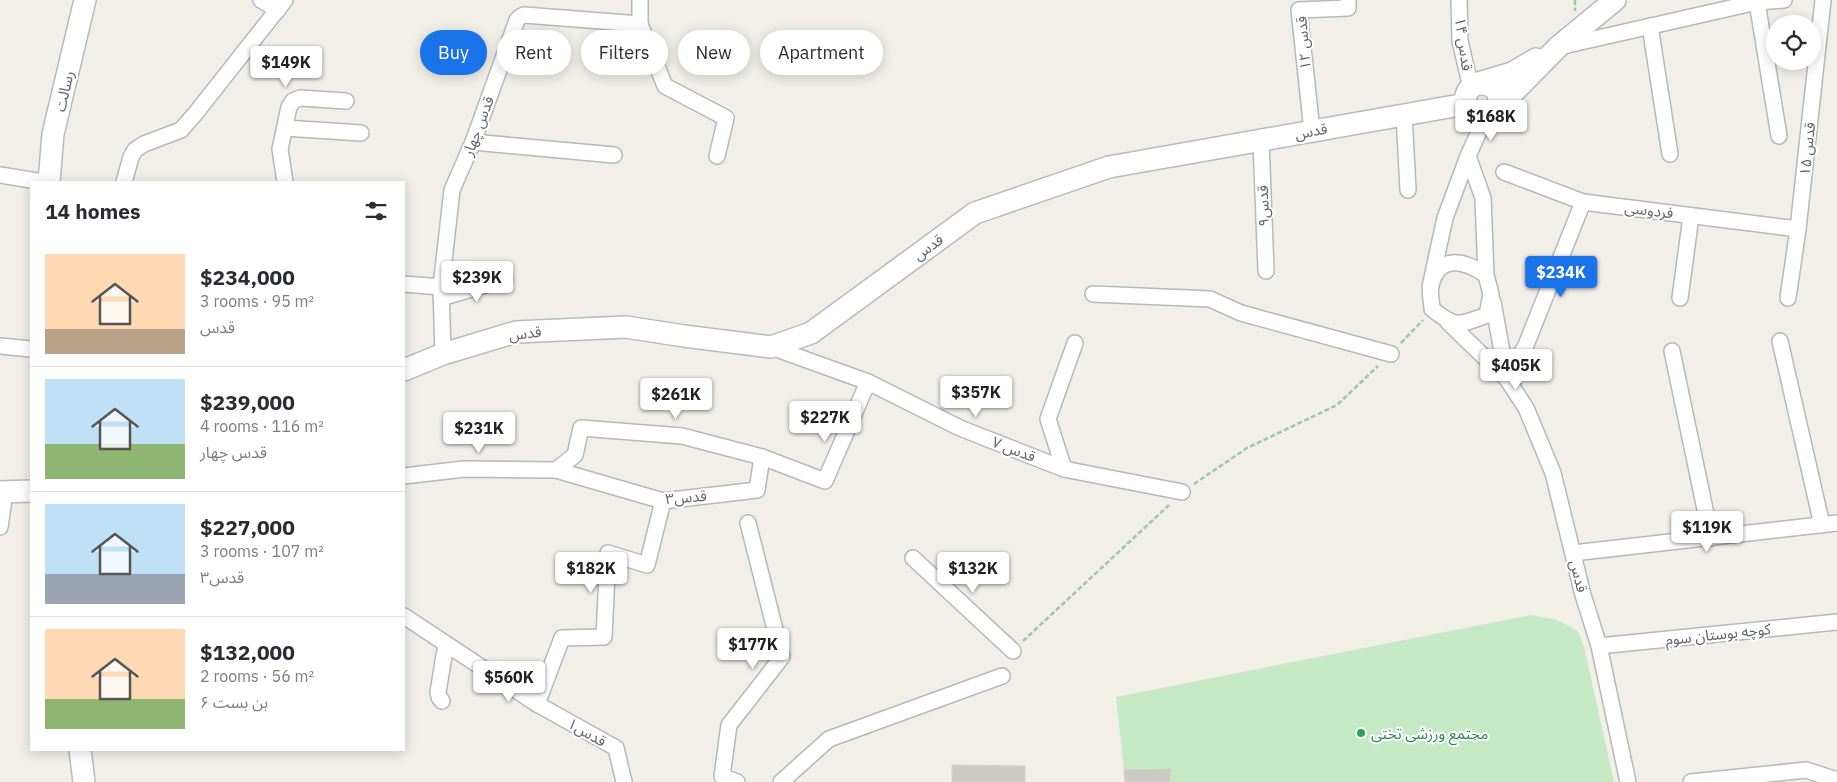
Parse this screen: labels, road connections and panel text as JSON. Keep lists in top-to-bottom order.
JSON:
{
  "streets": {
    "street": [
      "قدس ۱۲",
      "قدس ۱۴",
      "رسالت",
      "قدس چهار",
      "قدس",
      "قدس ۱۵",
      "قدس۹",
      "فردوسی",
      "قدس ۷",
      "قدس۳",
      "کوچه بوستان سوم",
      "قدس۱"
    ]
  },
  "crossings": [
    ["قدس ۱۲", "قدس"],
    ["قدس ۱۴", "قدس"],
    ["قدس چهار", "قدس"],
    ["قدس", "قدس۹"],
    ["قدس", "قدس ۷"],
    ["قدس", "کوچه بوستان سوم"],
    ["قدس ۱۵", "فردوسی"]
  ],
  "places": ["مجتمع ورزشی تختی"],
  "page": {
    "chip": [
      "Buy",
      "Rent",
      "Filters",
      "New",
      "Apartment"
    ],
    "price": [
      "$149K",
      "$168K",
      "$234K",
      "$239K",
      "$405K",
      "$357K",
      "$261K",
      "$227K",
      "$231K",
      "$119K",
      "$182K",
      "$132K",
      "$177K",
      "$560K"
    ],
    "heading": "14 homes",
    "list": [
      {
        "name": "$234,000",
        "note": "3 rooms · 95 m² · قدس"
      },
      {
        "name": "$239,000",
        "note": "4 rooms · 116 m² · قدس چهار"
      },
      {
        "name": "$227,000",
        "note": "3 rooms · 107 m² · قدس۳"
      },
      {
        "name": "$132,000",
        "note": "2 rooms · 56 m² · بن بست ۶"
      }
    ]
  }
}
